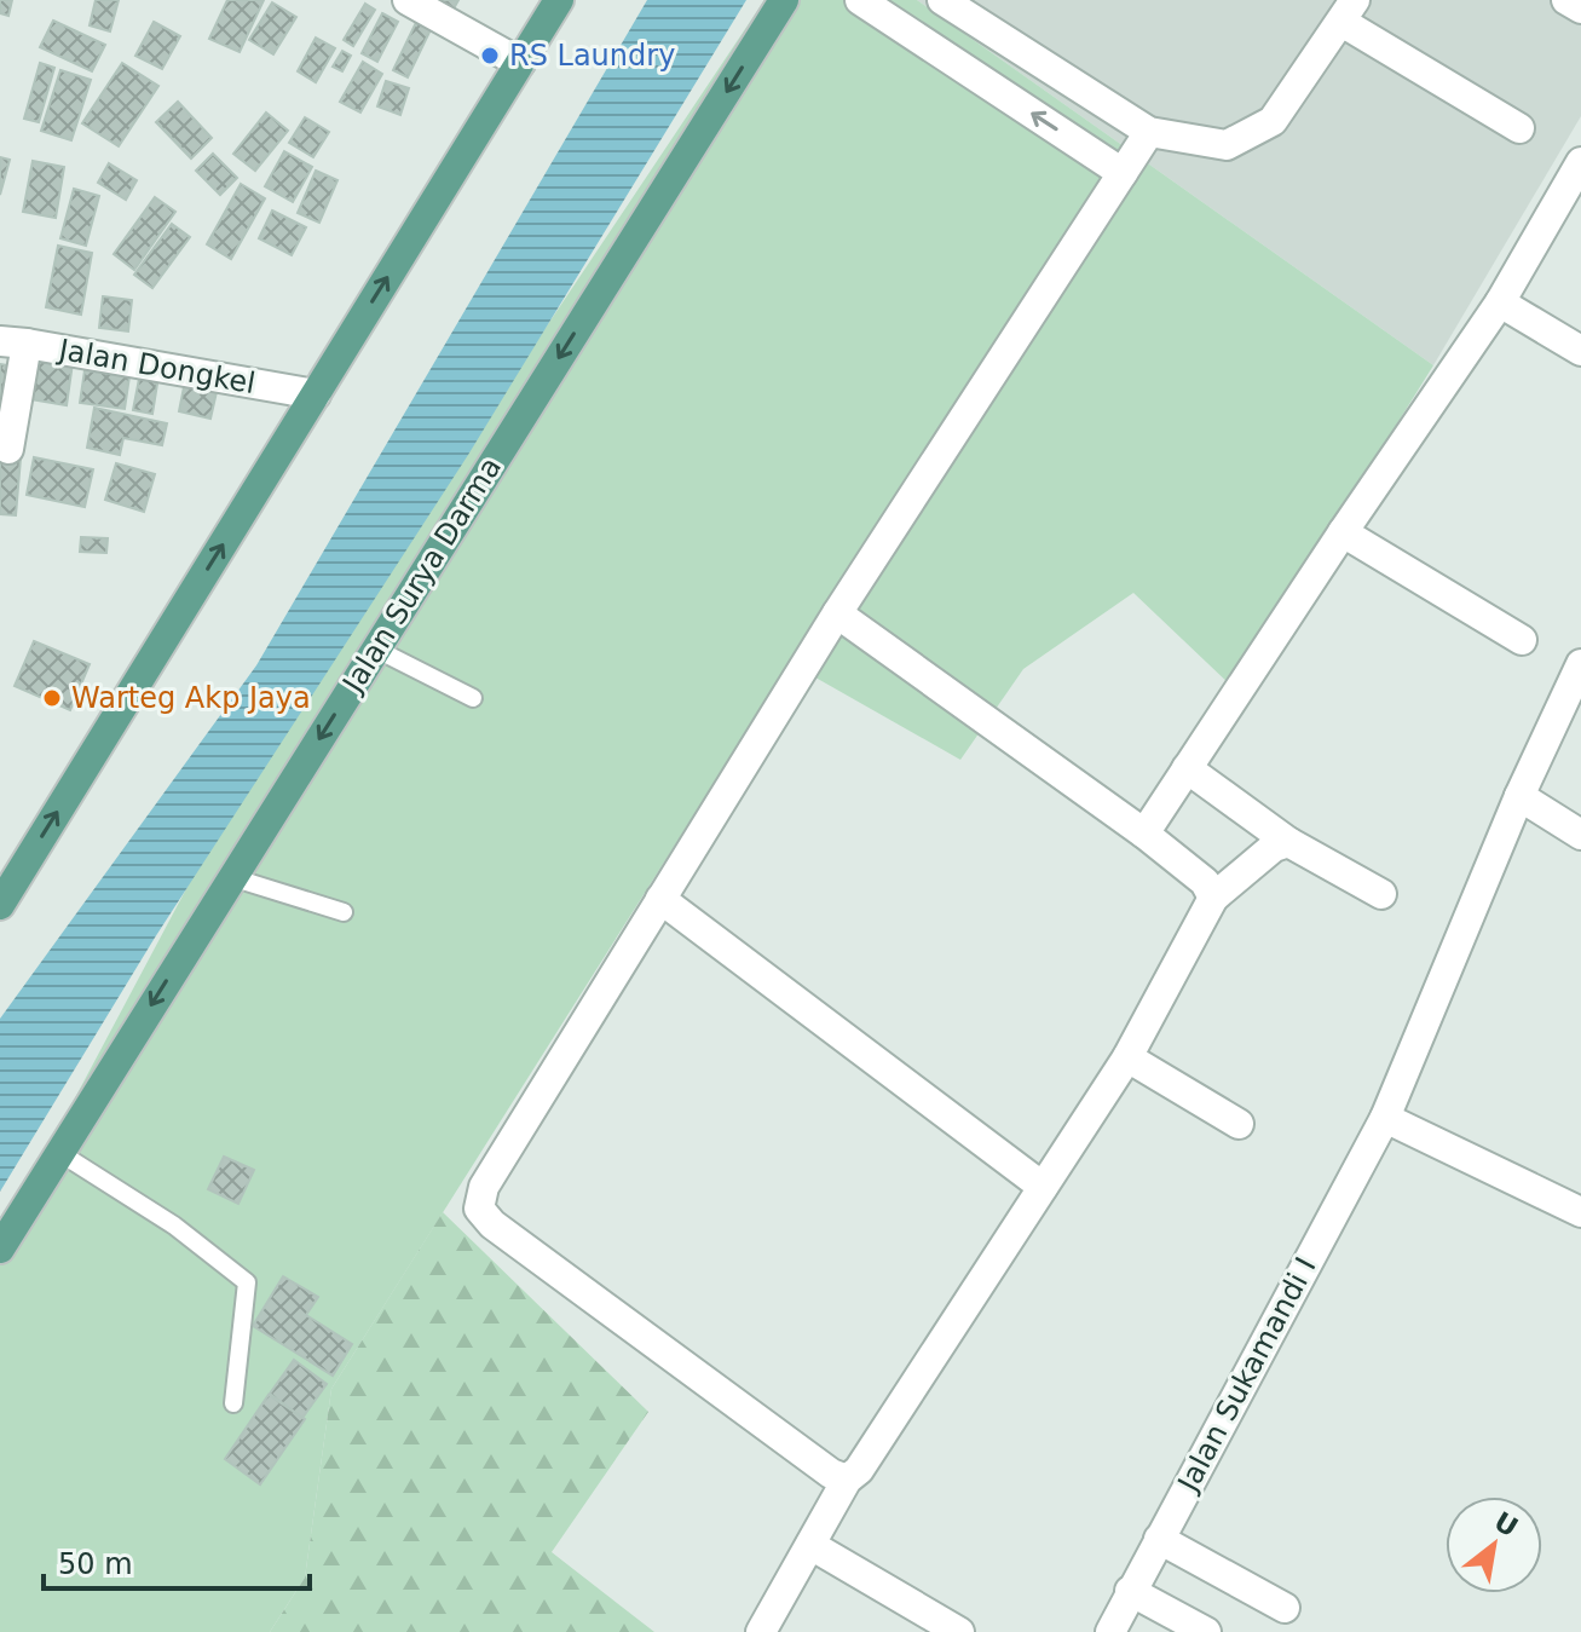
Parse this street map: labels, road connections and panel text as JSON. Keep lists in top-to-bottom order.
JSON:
{
  "streets": {
    "main road": ["Jalan Surya Darma"],
    "street": ["Jalan Dongkel", "Jalan Sukamandi I"]
  },
  "places": ["RS Laundry", "Warteg Akp Jaya"],
  "scale_bar": "50 m",
  "north": "top right"
}
